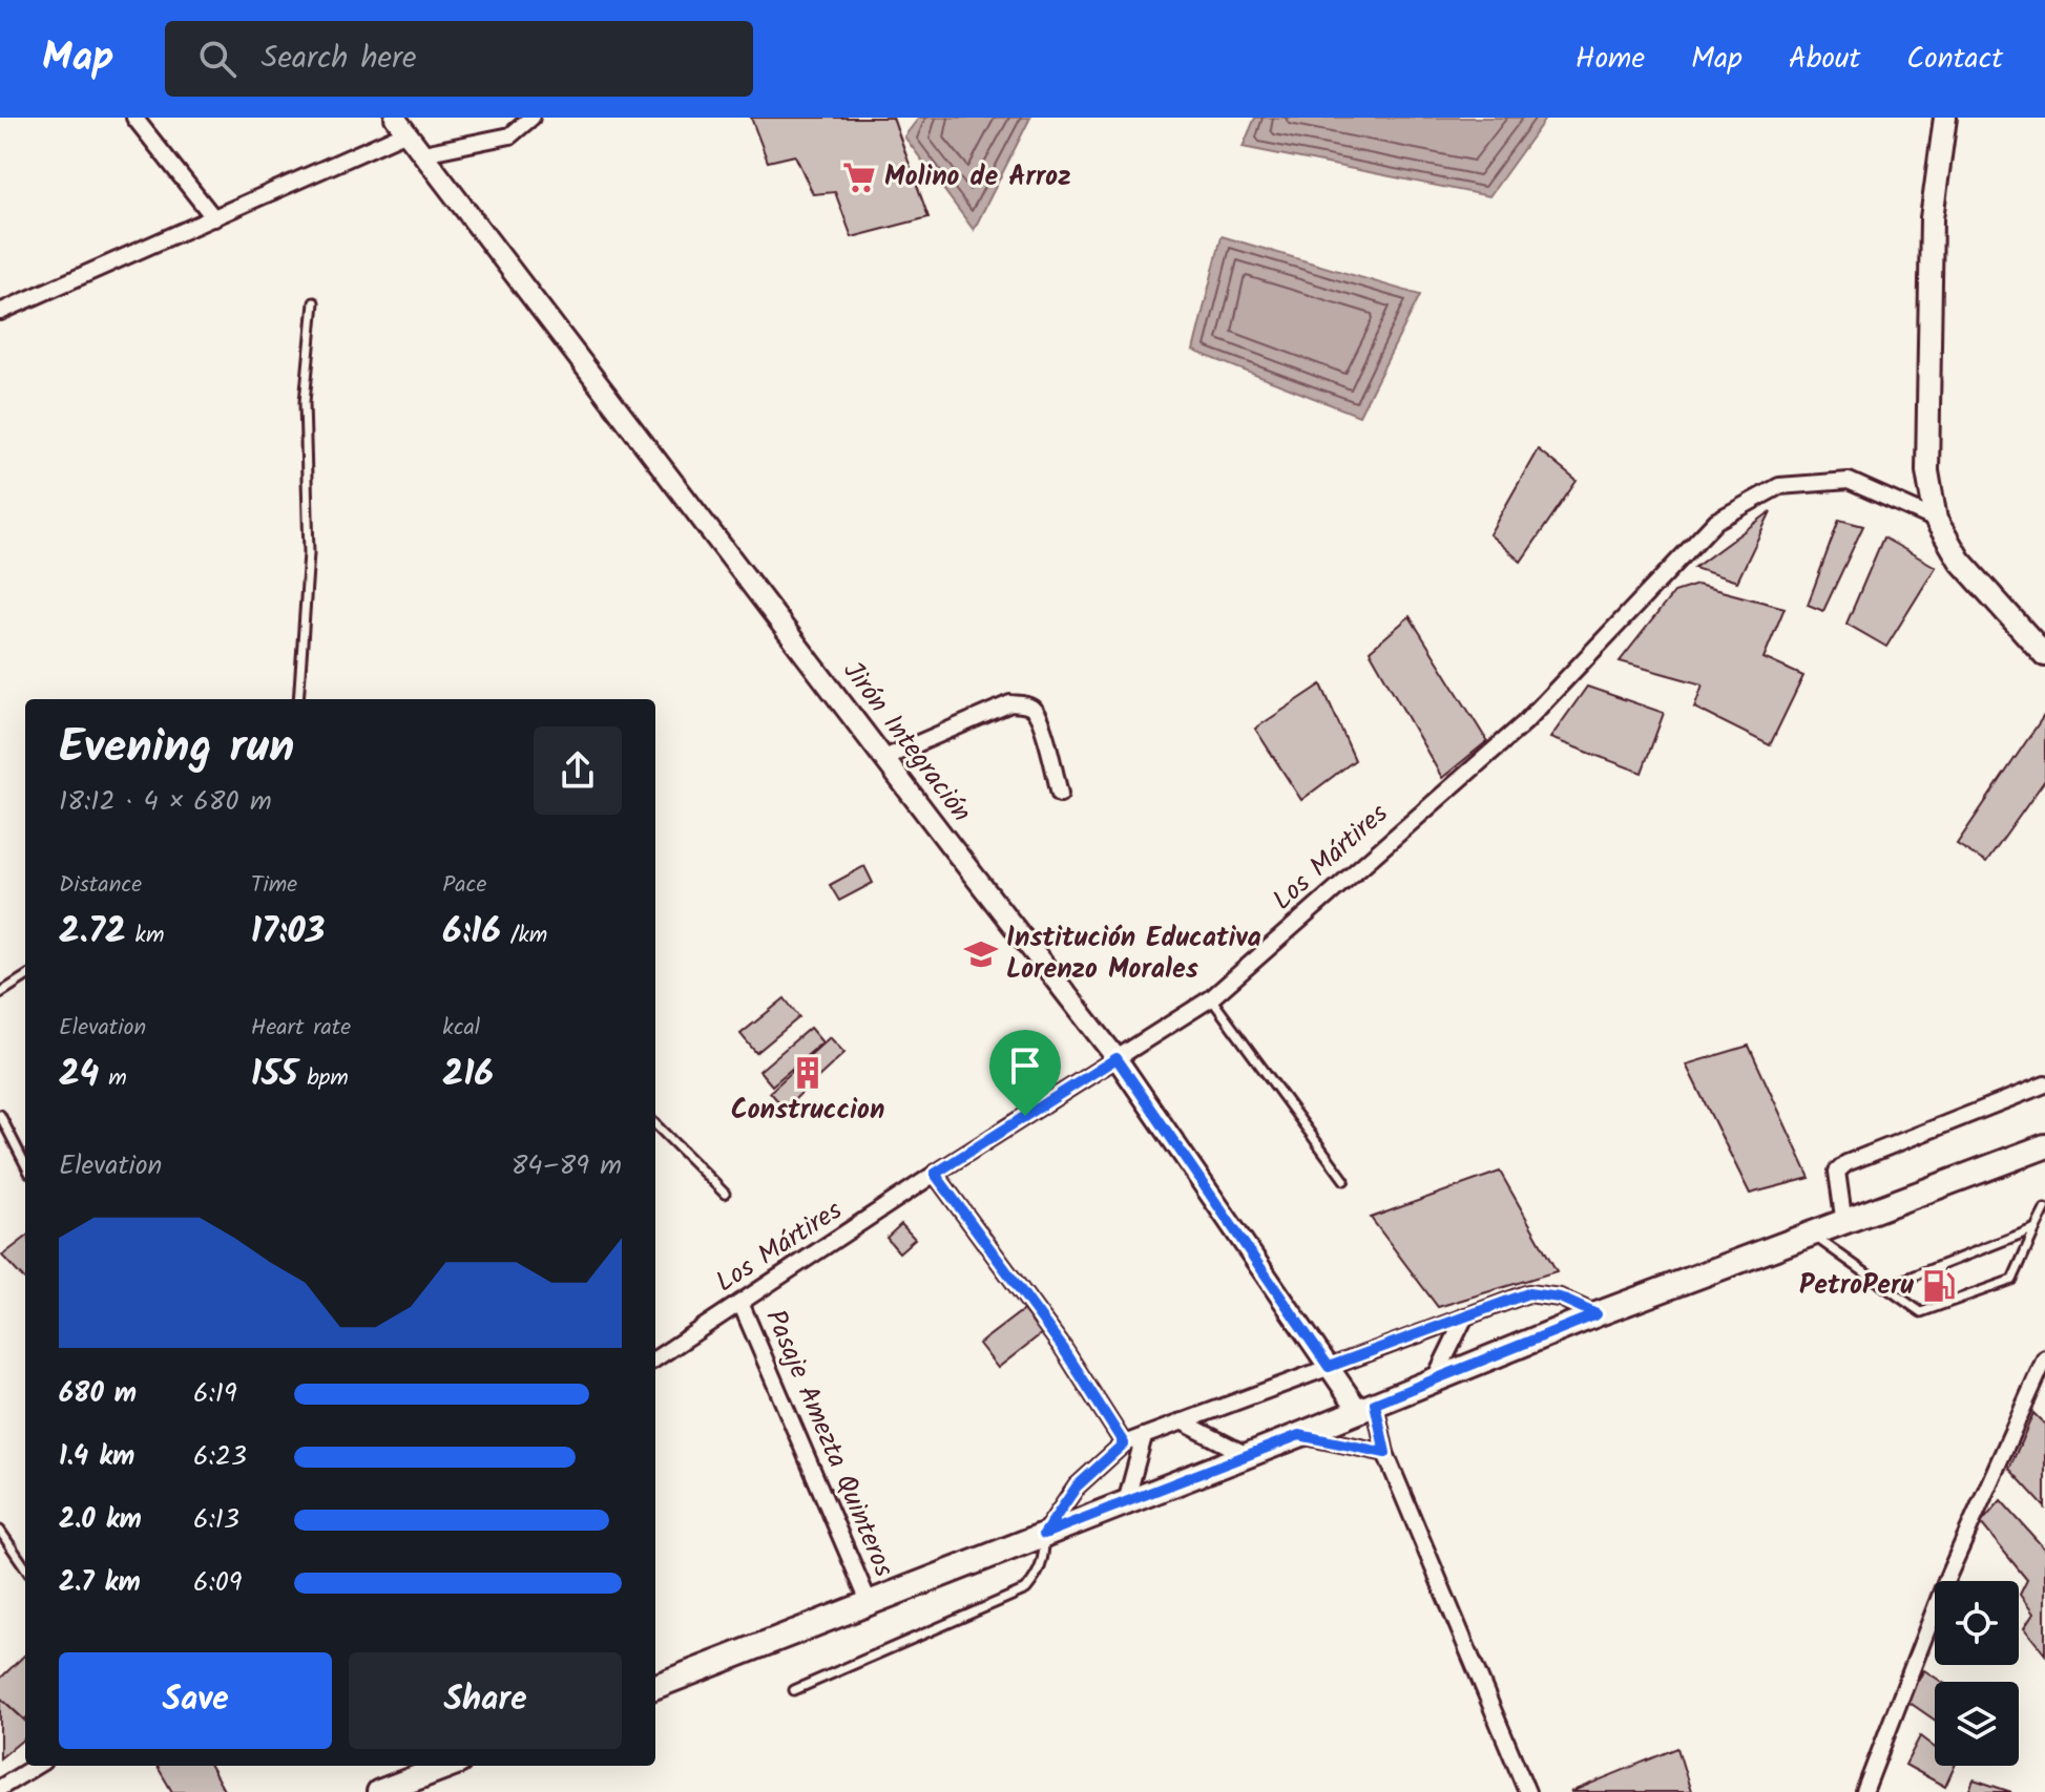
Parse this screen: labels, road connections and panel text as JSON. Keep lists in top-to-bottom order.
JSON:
{
  "streets": {
    "street": ["Jirón Integración", "Los Mártires", "Pasaje Amezta Quinteros"]
  },
  "crossings": [
    ["Jirón Integración", "Los Mártires"],
    ["Los Mártires", "Pasaje Amezta Quinteros"]
  ],
  "places": {
    "supermarket": ["Molino de Arroz"],
    "school or university": ["Institución Educativa Lorenzo Morales"],
    "building": ["Construccion"],
    "fuel station": ["PetroPeru"]
  },
  "page": {
    "header": "Map",
    "search": "Search here",
    "nav": [
      "Home",
      "Map",
      "About",
      "Contact"
    ],
    "heading": ["Evening run", "18:12 · 4 × 680 m"],
    "stats": [
      ["Distance", "2.72 km"],
      ["Time", "17:03"],
      ["Pace", "6:16 /km"],
      ["Elevation", "24 m"],
      ["Heart rate", "155 bpm"],
      ["kcal", "216"]
    ],
    "chart": ["Elevation", "84–89 m"],
    "list": [
      {
        "name": "680 m",
        "note": "6:19"
      },
      {
        "name": "1.4 km",
        "note": "6:23"
      },
      {
        "name": "2.0 km",
        "note": "6:13"
      },
      {
        "name": "2.7 km",
        "note": "6:09"
      }
    ],
    "buttons": ["Save", "Share"]
  }
}
